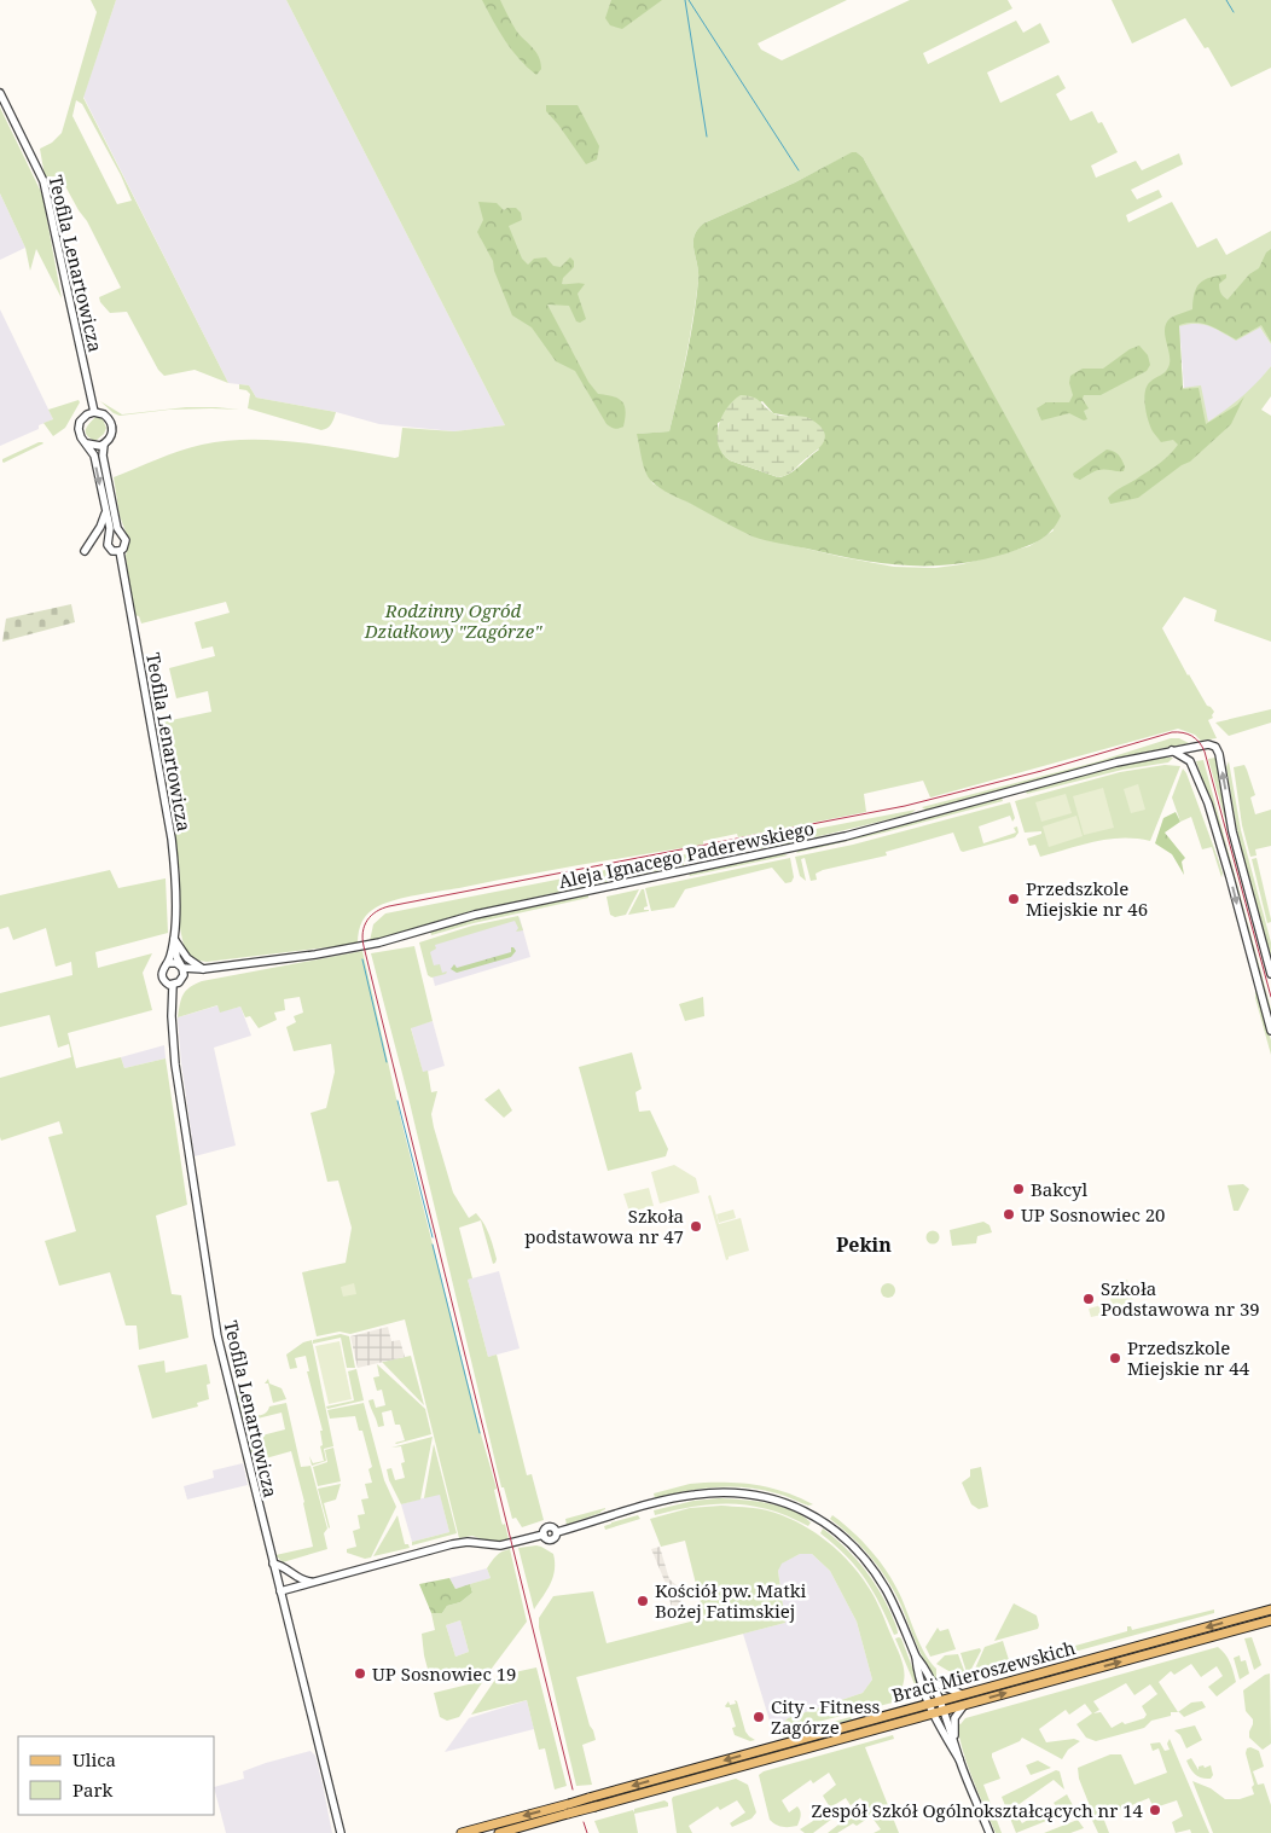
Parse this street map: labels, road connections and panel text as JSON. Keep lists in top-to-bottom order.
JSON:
{
  "streets": {
    "main road": ["Braci Mieroszewskich"],
    "street": ["Teofila Lenartowicza", "Aleja Ignacego Paderewskiego"]
  },
  "crossings": [
    ["Teofila Lenartowicza", "Aleja Ignacego Paderewskiego"]
  ],
  "districts": ["Pekin"],
  "parks": ["Rodzinny Ogród Działkowy \"Zagórze\""],
  "places": [
    "Przedszkole Miejskie nr 46",
    "Bakcyl",
    "UP Sosnowiec 20",
    "Szkoła podstawowa nr 47",
    "Szkoła Podstawowa nr 39",
    "Przedszkole Miejskie nr 44",
    "Kościół pw. Matki Bożej Fatimskiej",
    "UP Sosnowiec 19",
    "City - Fitness Zagórze",
    "Zespół Szkół Ogólnokształcących nr 14"
  ],
  "legend": ["Ulica", "Park"]
}
